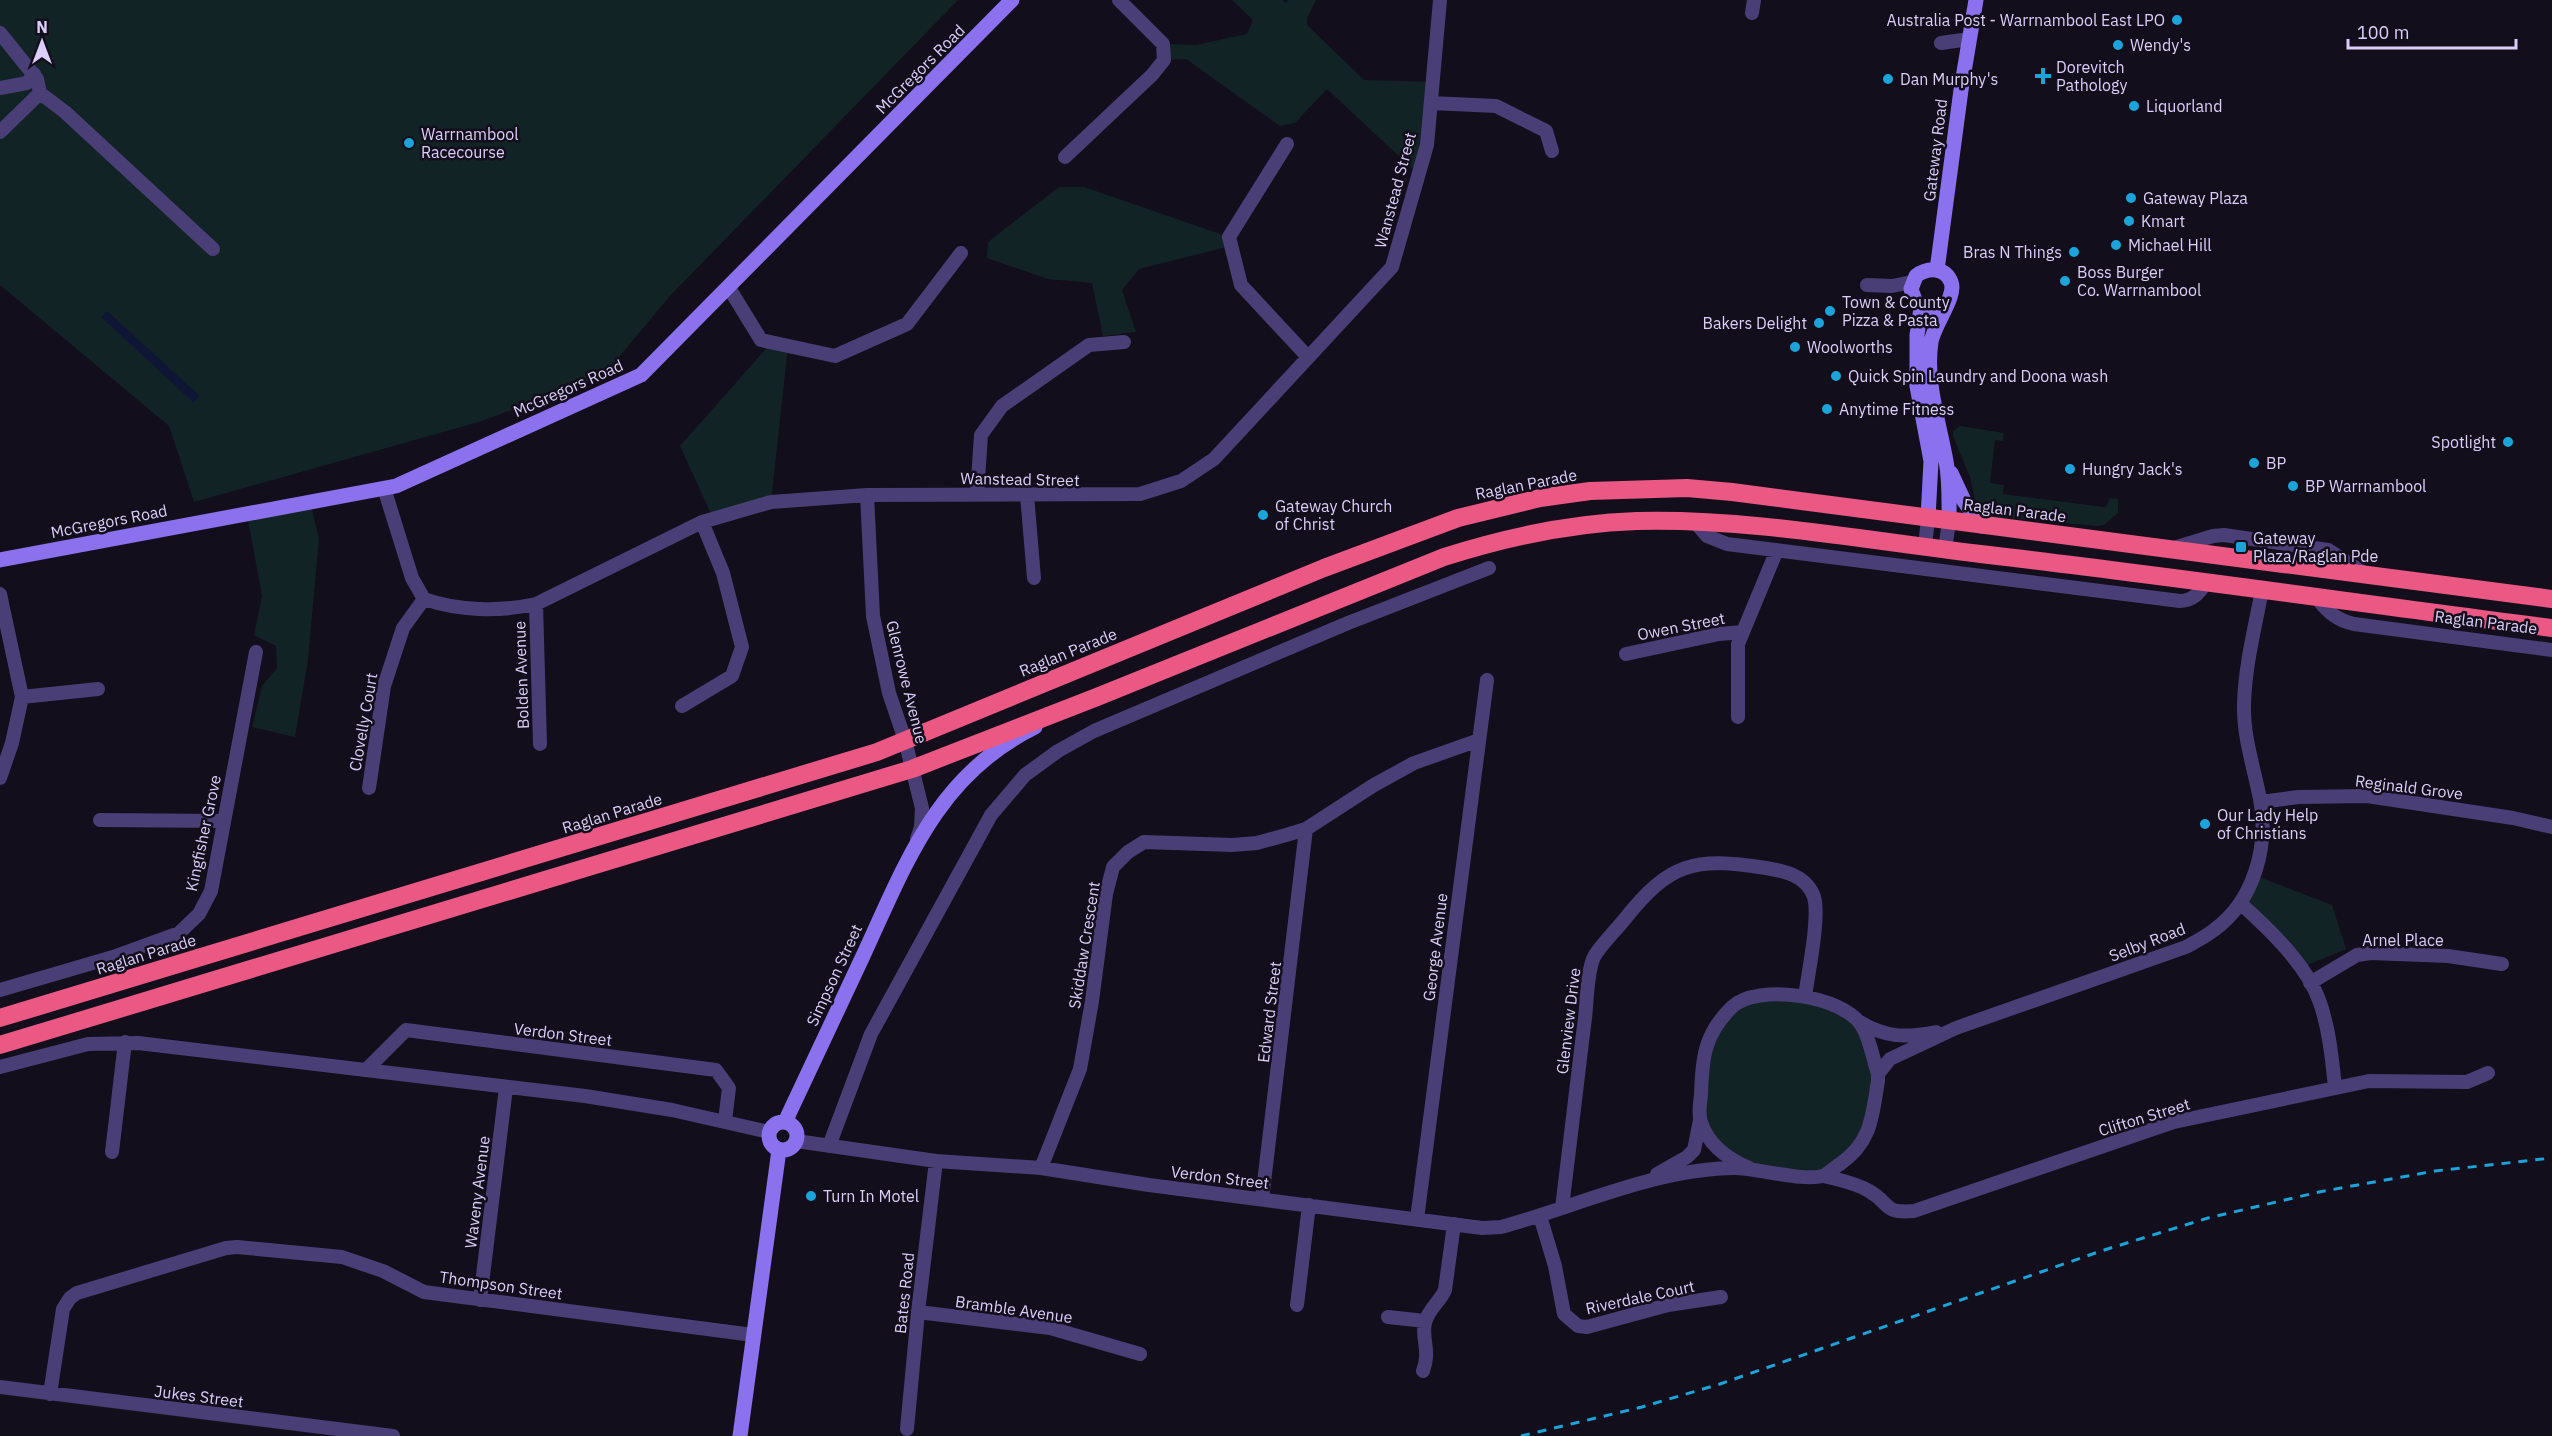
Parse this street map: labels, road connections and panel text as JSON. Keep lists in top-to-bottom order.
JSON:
{
  "streets": {
    "highway": ["Raglan Parade"],
    "street": [
      "McGregors Road",
      "Gateway Road",
      "Wanstead Street",
      "Owen Street",
      "Bolden Avenue",
      "Glenrowe Avenue",
      "Clovelly Court",
      "Reginald Grove",
      "Kingfisher Grove",
      "Arnel Place",
      "Selby Road",
      "Skiddaw Crescent",
      "George Avenue",
      "Simpson Street",
      "Edward Street",
      "Glenview Drive",
      "Verdon Street",
      "Clifton Street",
      "Waveny Avenue",
      "Thompson Street",
      "Bates Road",
      "Riverdale Court",
      "Bramble Avenue",
      "Jukes Street"
    ]
  },
  "crossings": [
    ["Wanstead Street", "Bolden Avenue"],
    ["Wanstead Street", "Glenrowe Avenue"],
    ["Wanstead Street", "Clovelly Court"],
    ["Raglan Parade", "Glenrowe Avenue"],
    ["Raglan Parade", "Selby Road"],
    ["Raglan Parade", "Simpson Street"],
    ["Glenrowe Avenue", "Simpson Street"],
    ["Reginald Grove", "Selby Road"],
    ["Selby Road", "Glenview Drive"],
    ["Selby Road", "Verdon Street"],
    ["Selby Road", "Clifton Street"],
    ["Skiddaw Crescent", "George Avenue"],
    ["Skiddaw Crescent", "Edward Street"],
    ["Skiddaw Crescent", "Verdon Street"],
    ["George Avenue", "Verdon Street"],
    ["Simpson Street", "Verdon Street"],
    ["Edward Street", "Verdon Street"],
    ["Glenview Drive", "Verdon Street"],
    ["Glenview Drive", "Clifton Street"],
    ["Verdon Street", "Clifton Street"],
    ["Verdon Street", "Bates Road"],
    ["Verdon Street", "Riverdale Court"],
    ["Waveny Avenue", "Thompson Street"],
    ["Thompson Street", "Jukes Street"],
    ["Bates Road", "Bramble Avenue"]
  ],
  "places": {
    "other": [
      "Australia Post - Warrnambool East LPO",
      "Wendy's",
      "Dan Murphy's",
      "Liquorland",
      "Warrnambool Racecourse",
      "Gateway Plaza",
      "Kmart",
      "Michael Hill",
      "Bras N Things",
      "Boss Burger Co. Warrnambool",
      "Town & County Pizza & Pasta",
      "Bakers Delight",
      "Woolworths",
      "Quick Spin Laundry and Doona wash",
      "Anytime Fitness",
      "Spotlight",
      "BP",
      "Hungry Jack's",
      "BP Warrnambool",
      "Gateway Church of Christ",
      "Our Lady Help of Christians",
      "Turn In Motel"
    ],
    "health": ["Dorevitch Pathology"],
    "transit": ["Gateway Plaza/Raglan Pde"]
  },
  "scale_bar": "100 m",
  "north": "top"
}
